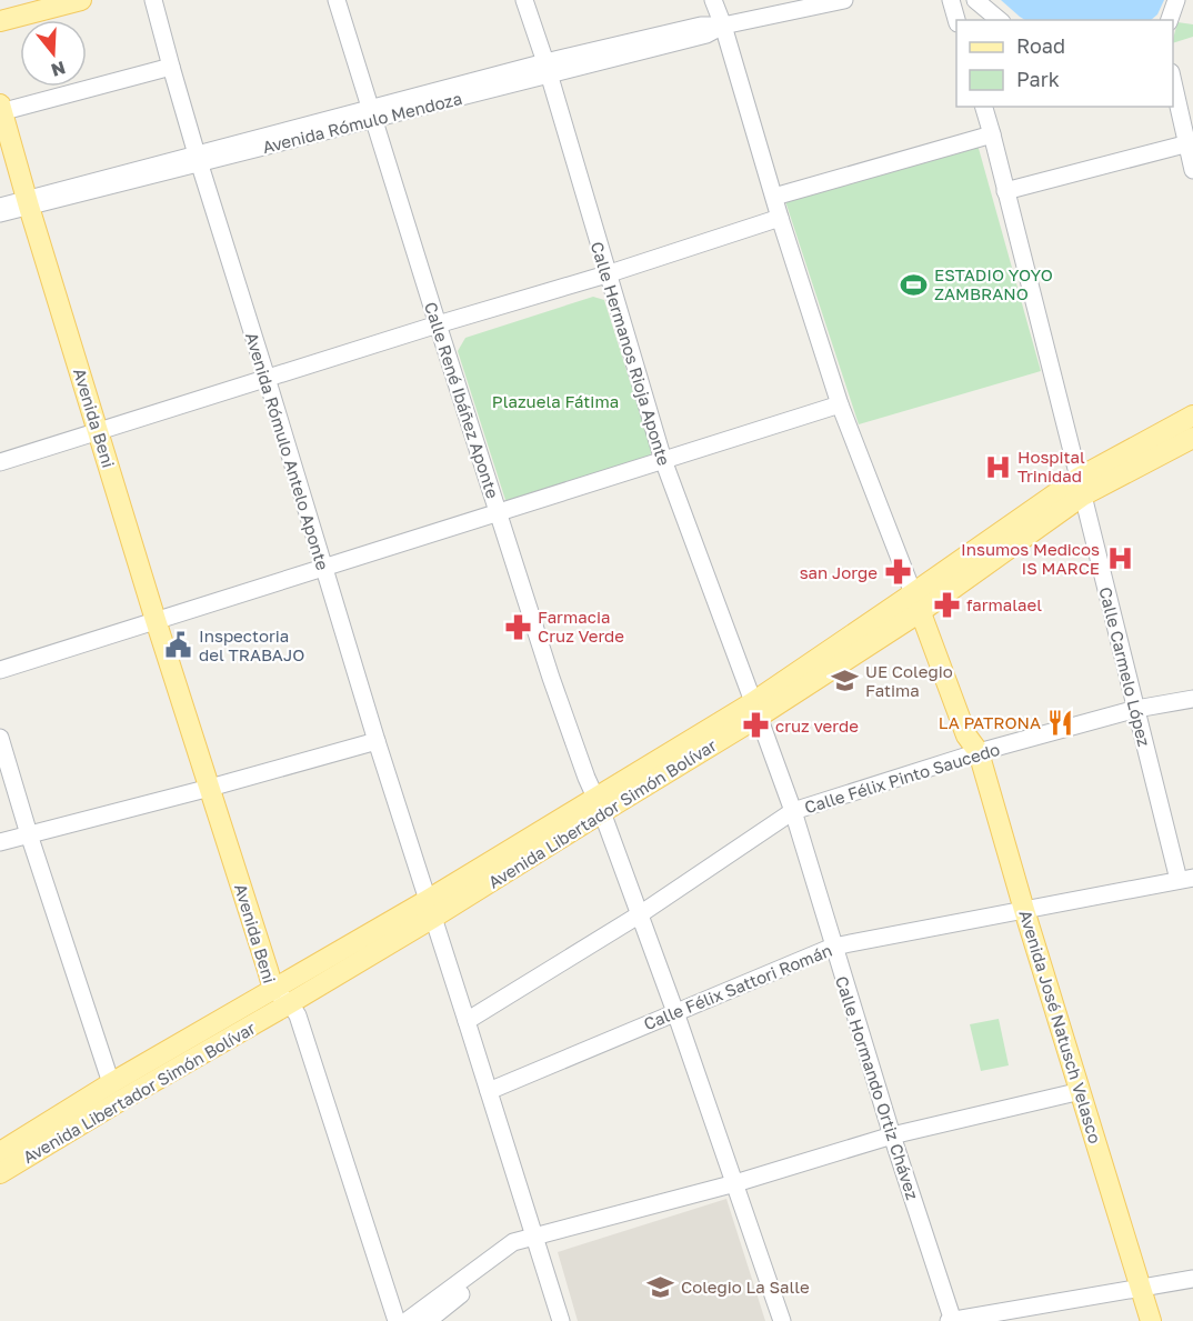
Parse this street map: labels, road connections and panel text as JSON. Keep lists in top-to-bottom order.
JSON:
{
  "streets": {
    "main road": ["Avenida Beni", "Avenida Libertador Simón Bolívar", "Avenida José Natusch Velasco"],
    "street": [
      "Avenida Rómulo Mendoza",
      "Calle Hermanos Rioja Aponte",
      "Calle René Ibáñez Aponte",
      "Avenida Rómulo Antelo Aponte",
      "Calle Carmelo López",
      "Calle Félix Pinto Saucedo",
      "Calle Félix Sattori Román",
      "Calle Hormando Ortiz Chávez"
    ]
  },
  "crossings": [
    ["Avenida Rómulo Mendoza", "Calle Hermanos Rioja Aponte"],
    ["Avenida Rómulo Mendoza", "Calle René Ibáñez Aponte"],
    ["Avenida Rómulo Mendoza", "Avenida Beni"],
    ["Avenida Rómulo Mendoza", "Avenida Rómulo Antelo Aponte"],
    ["Calle Hermanos Rioja Aponte", "Avenida Libertador Simón Bolívar"],
    ["Calle Hermanos Rioja Aponte", "Calle Hormando Ortiz Chávez"],
    ["Calle René Ibáñez Aponte", "Calle Félix Pinto Saucedo"],
    ["Calle René Ibáñez Aponte", "Avenida Libertador Simón Bolívar"],
    ["Calle René Ibáñez Aponte", "Calle Félix Sattori Román"],
    ["Avenida Beni", "Avenida Libertador Simón Bolívar"],
    ["Avenida Rómulo Antelo Aponte", "Calle Félix Pinto Saucedo"],
    ["Avenida Rómulo Antelo Aponte", "Avenida Libertador Simón Bolívar"],
    ["Avenida Rómulo Antelo Aponte", "Calle Félix Sattori Román"],
    ["Calle Carmelo López", "Calle Félix Pinto Saucedo"],
    ["Calle Carmelo López", "Avenida Libertador Simón Bolívar"],
    ["Calle Carmelo López", "Calle Félix Sattori Román"],
    ["Calle Félix Pinto Saucedo", "Avenida José Natusch Velasco"],
    ["Calle Félix Pinto Saucedo", "Calle Hormando Ortiz Chávez"],
    ["Avenida Libertador Simón Bolívar", "Avenida José Natusch Velasco"],
    ["Avenida Libertador Simón Bolívar", "Calle Hormando Ortiz Chávez"],
    ["Calle Félix Sattori Román", "Avenida José Natusch Velasco"],
    ["Calle Félix Sattori Román", "Calle Hormando Ortiz Chávez"]
  ],
  "parks": ["Plazuela Fátima"],
  "places": {
    "sports": ["ESTADIO YOYO ZAMBRANO"],
    "hospital": ["Hospital Trinidad", "Insumos Medicos IS MARCE"],
    "pharmacy": [
      "san Jorge",
      "farmalael",
      "Farmacia Cruz Verde",
      "cruz verde"
    ],
    "public building": ["Inspectoria del TRABAJO"],
    "school or university": ["UE Colegio Fatima", "Colegio La Salle"],
    "restaurant": ["LA PATRONA"]
  },
  "legend": ["Road", "Park"],
  "north": "bottom"
}
